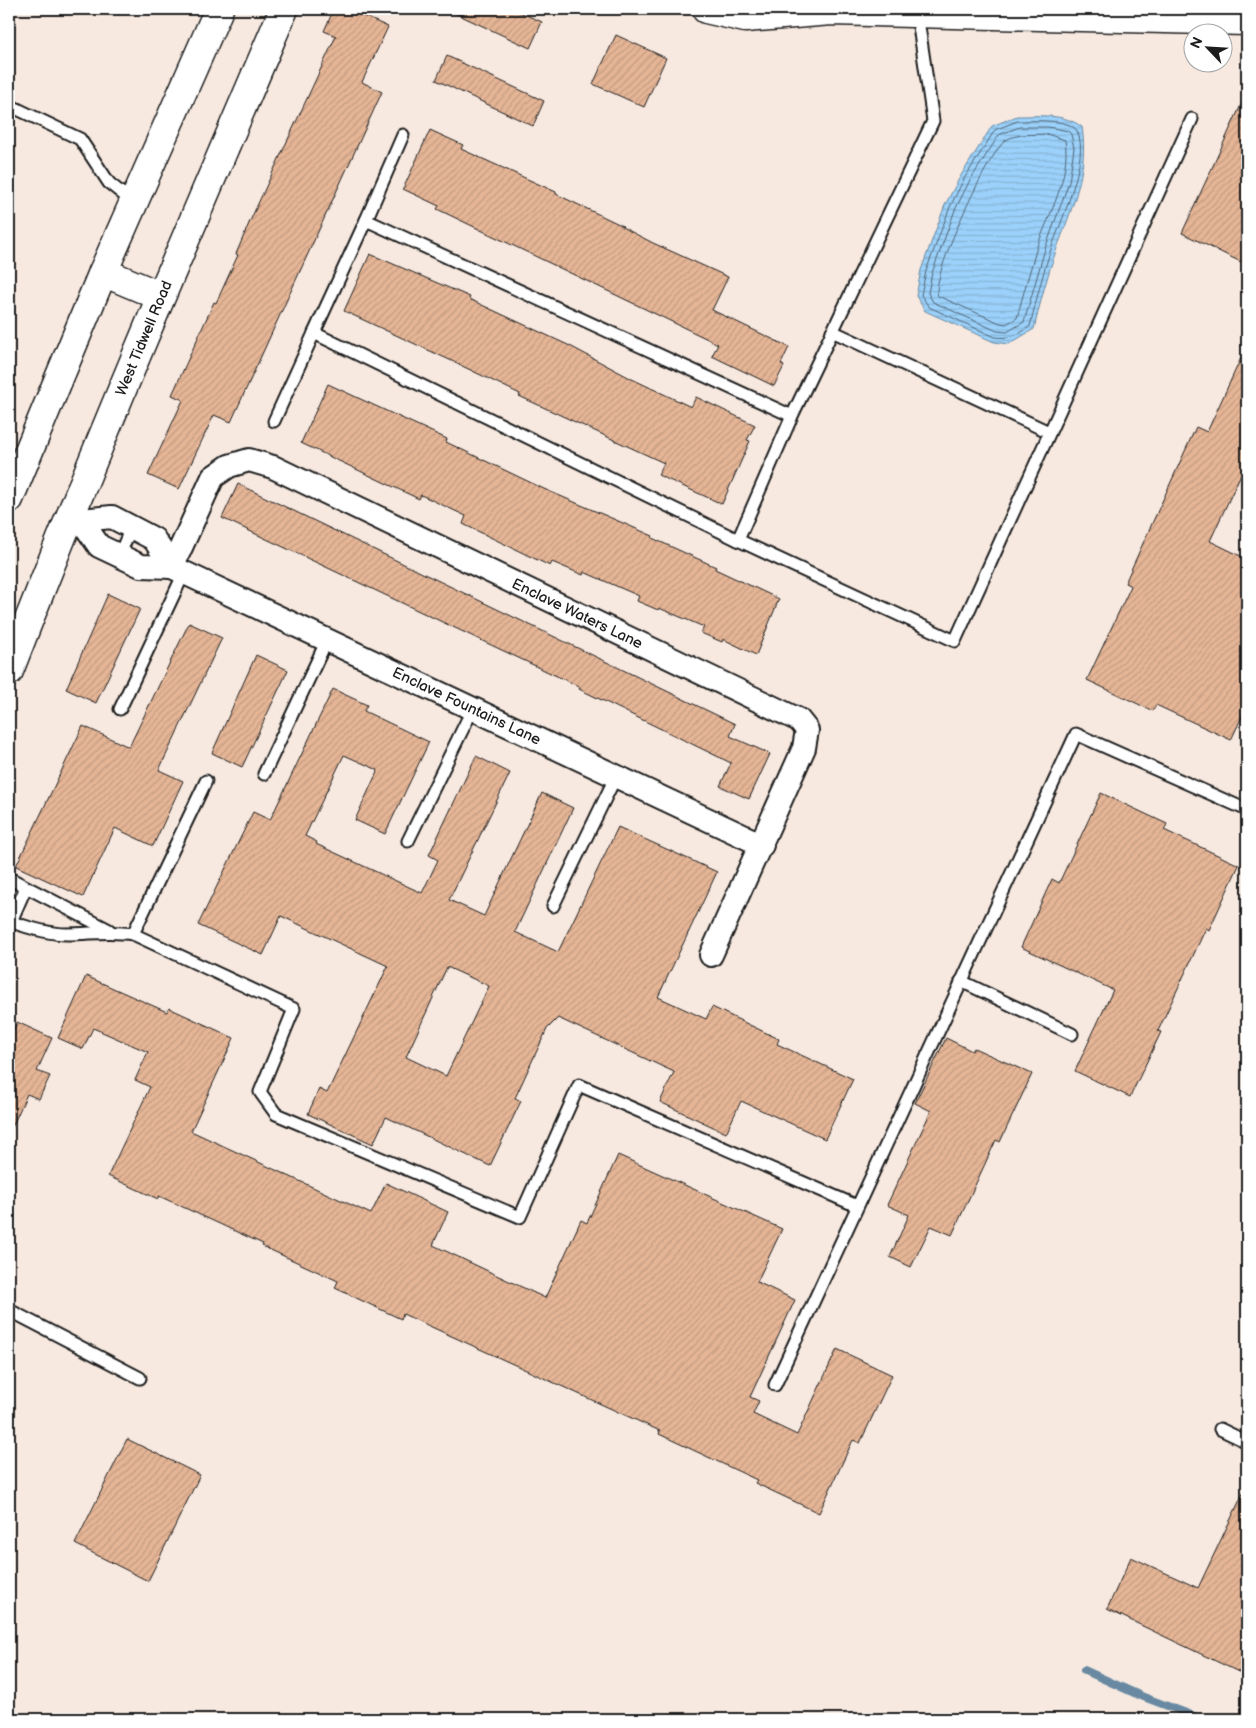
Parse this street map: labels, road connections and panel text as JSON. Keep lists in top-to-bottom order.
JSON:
{
  "streets": {
    "main road": ["West Tidwell Road"],
    "street": ["Enclave Waters Lane", "Enclave Fountains Lane"]
  },
  "crossings": [
    ["West Tidwell Road", "Enclave Fountains Lane"],
    ["Enclave Waters Lane", "Enclave Fountains Lane"]
  ],
  "north": "top left"
}
